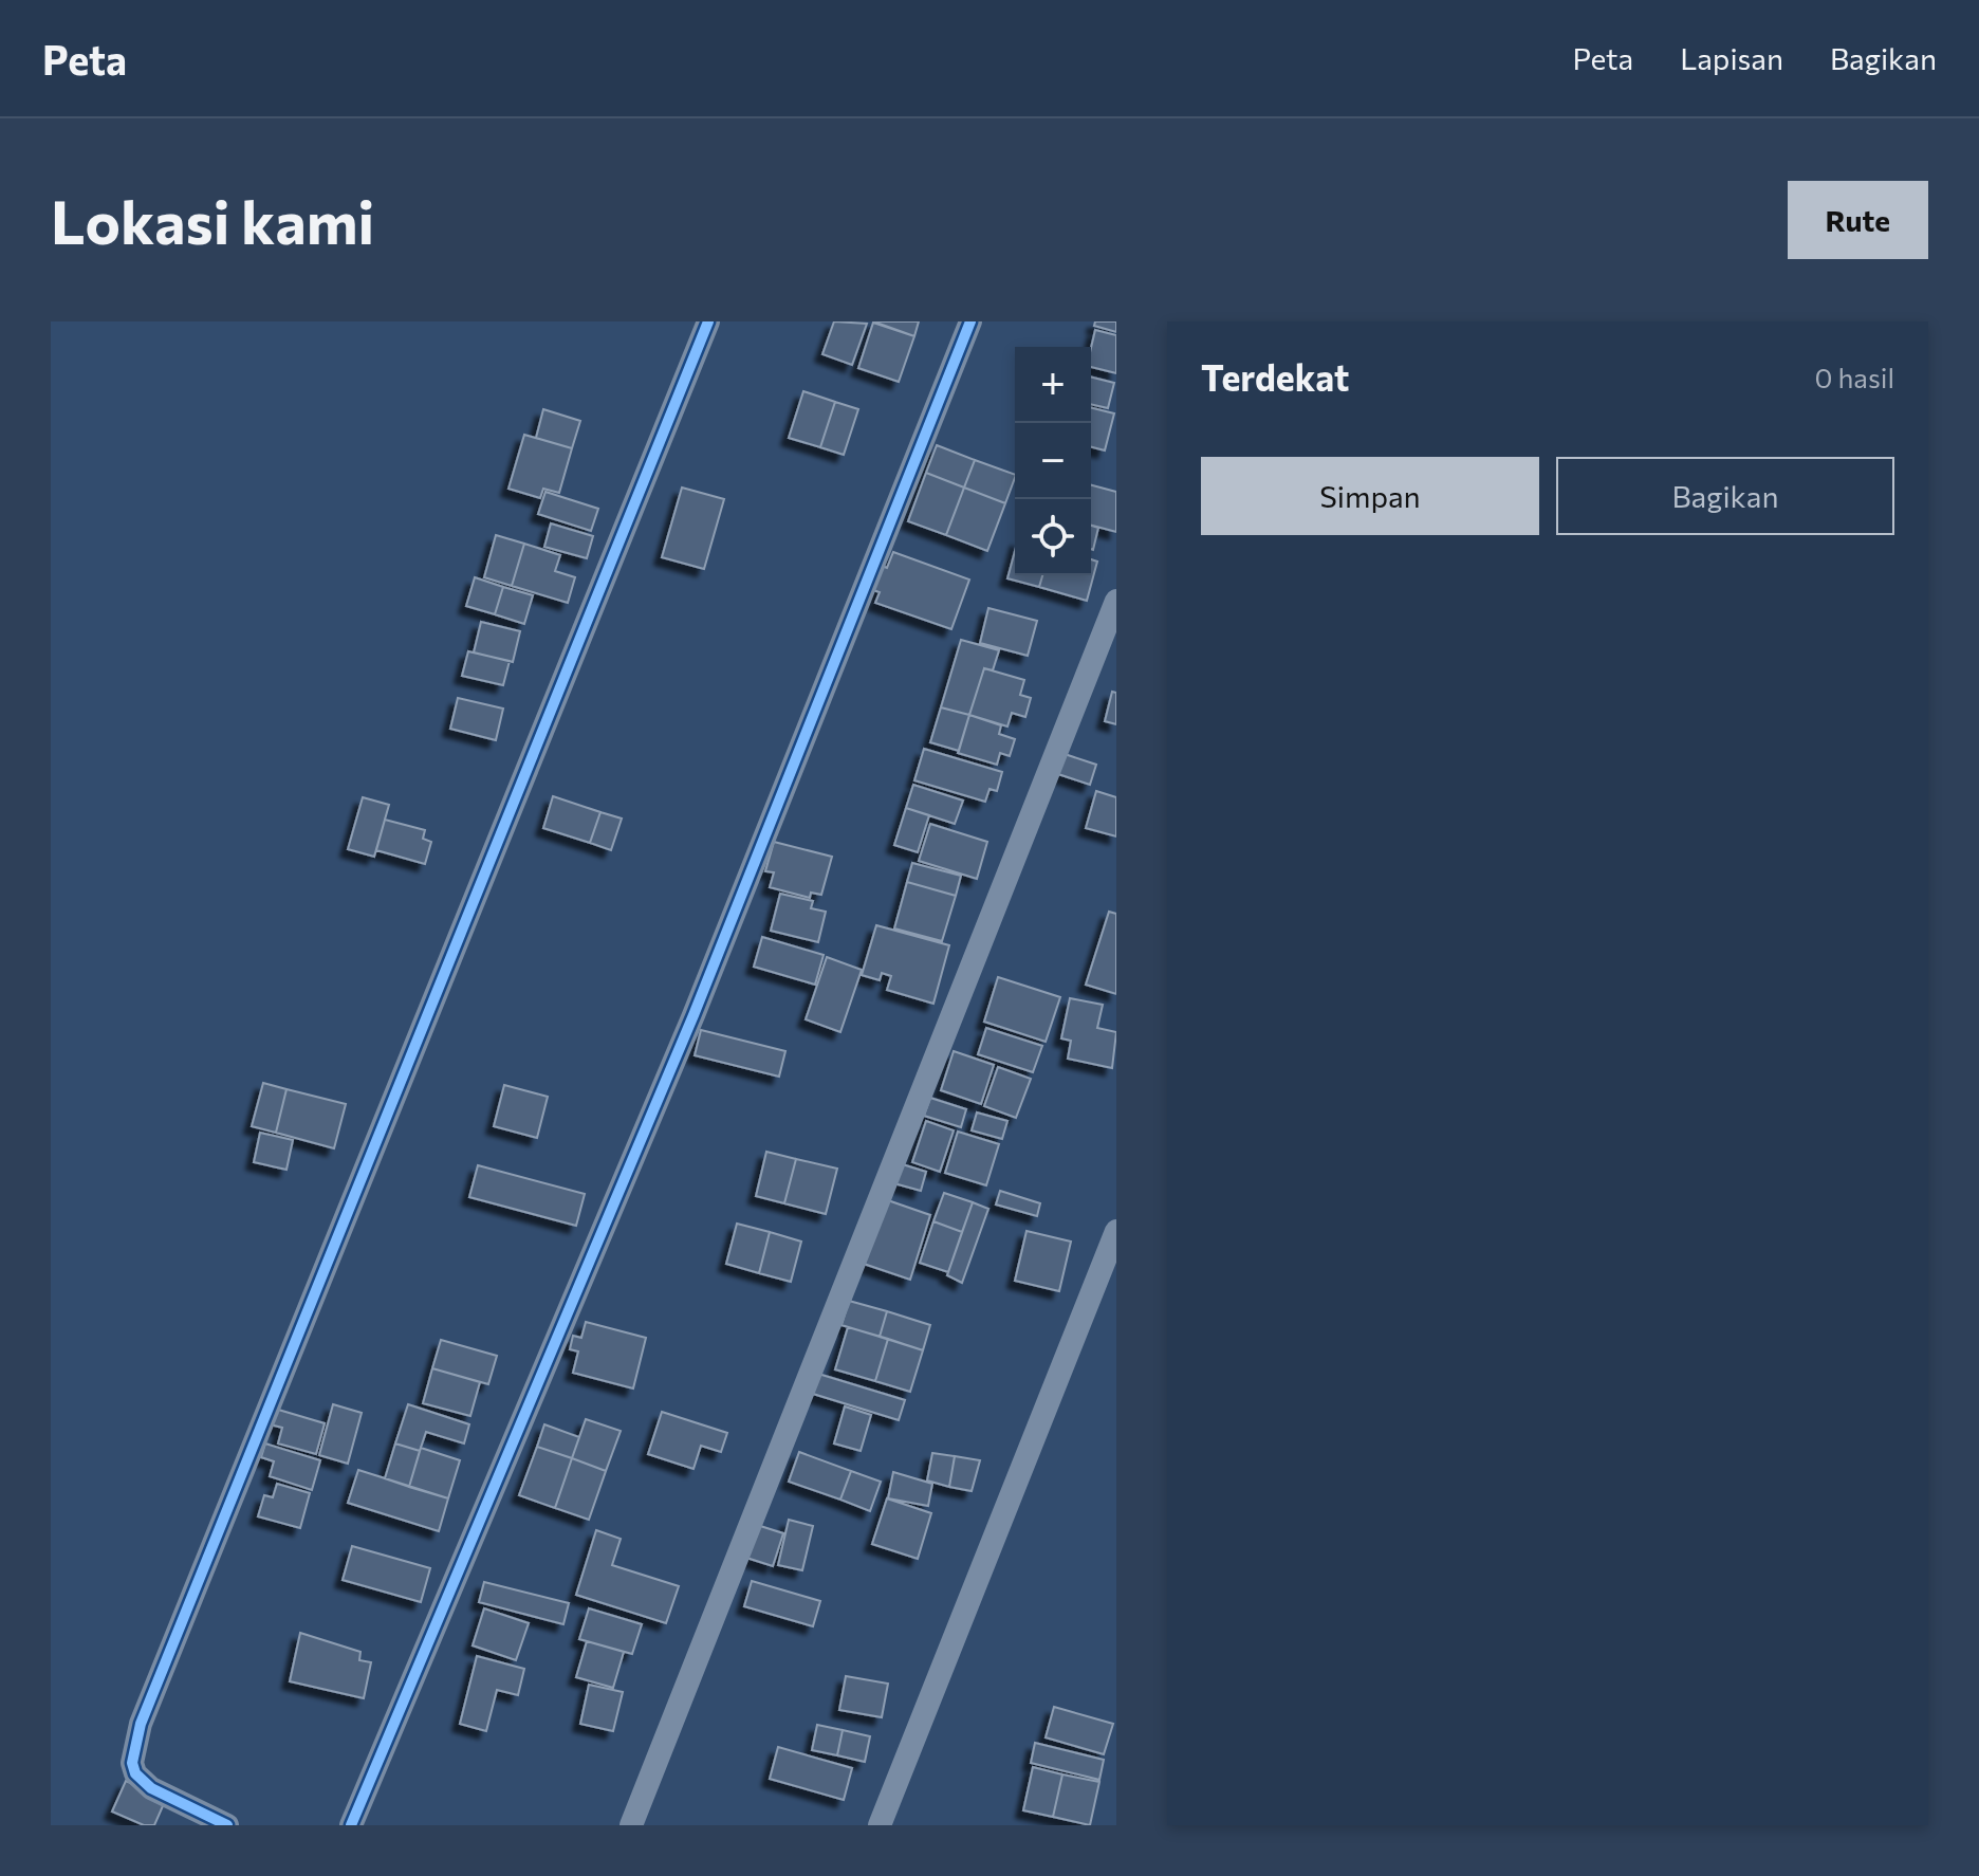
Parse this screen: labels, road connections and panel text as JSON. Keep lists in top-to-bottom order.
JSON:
{
  "page": {
    "header": "Peta",
    "nav": ["Peta", "Lapisan", "Bagikan"],
    "buttons": [
      "Rute",
      ["Simpan", "Bagikan"]
    ],
    "title": "Lokasi kami",
    "heading": ["Terdekat", "0 hasil"],
    "map_buttons": ["+", "−"]
  }
}
